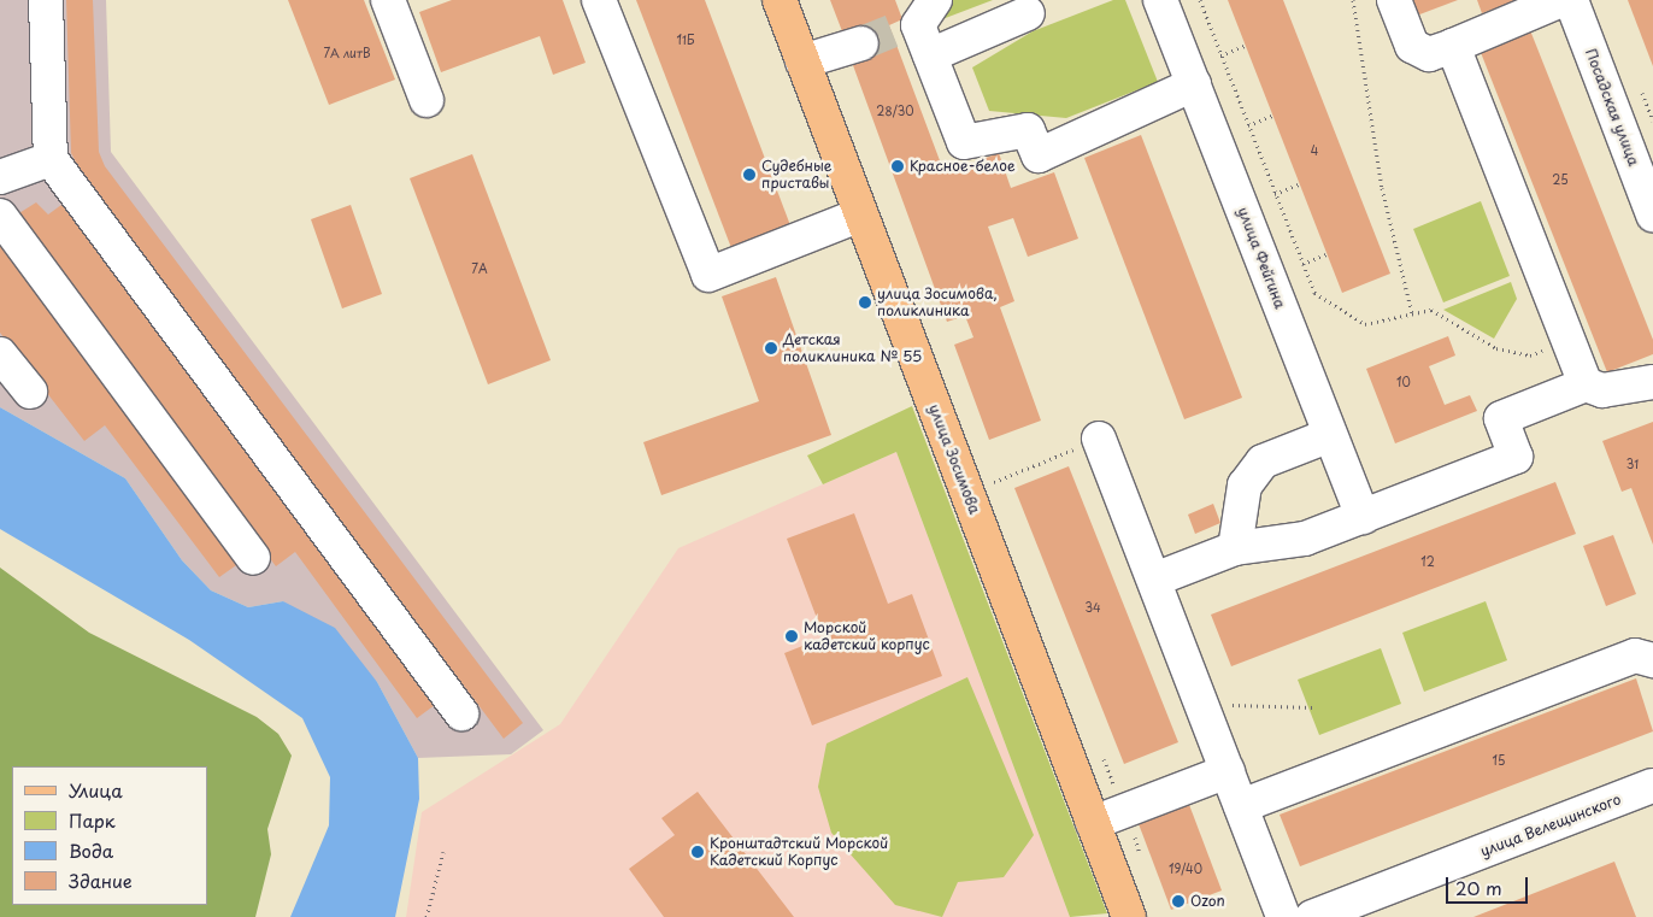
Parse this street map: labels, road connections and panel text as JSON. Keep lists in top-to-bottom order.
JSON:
{
  "streets": {
    "main road": ["улица Зосимова"],
    "street": ["Посадская улица", "улица Фейгина", "улица Велещинского"]
  },
  "places": [
    "Красное-белое",
    "Судебные приставы",
    "улица Зосимова, поликлиника",
    "Детская поликлиника № 55",
    "Морской кадетский корпус",
    "Кронштадтский Морской Кадетский Корпус",
    "Ozon"
  ],
  "house_numbers": [
    "11Б",
    "7А литВ",
    "28/30",
    "4",
    "25",
    "7А",
    "10",
    "31",
    "12",
    "34",
    "15",
    "19/40"
  ],
  "legend": [
    "Улица",
    "Парк",
    "Вода",
    "Здание"
  ],
  "scale_bar": "20 m"
}
